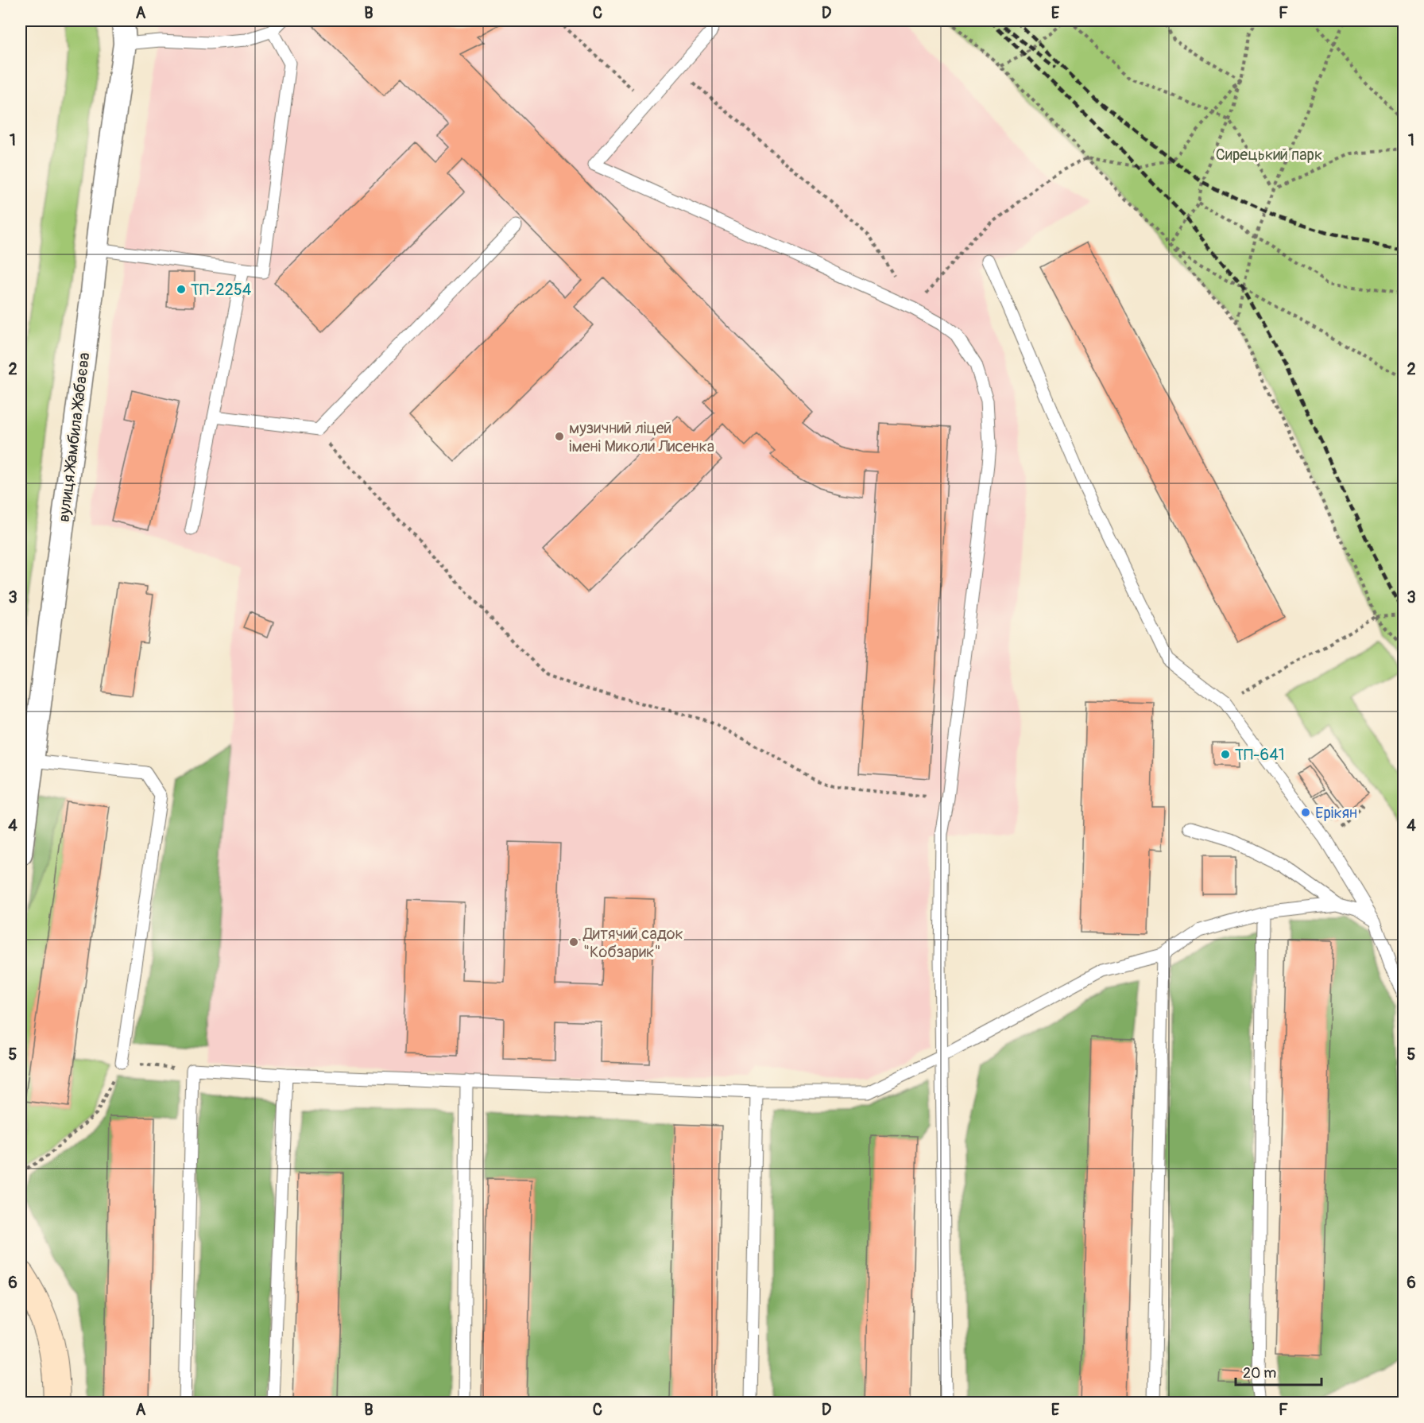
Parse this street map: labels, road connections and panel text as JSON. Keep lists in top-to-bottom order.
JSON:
{
  "streets": {
    "street": ["вулиця Жамбила Жабаєва"]
  },
  "parks": ["Сирецький парк"],
  "places": [
    "ТП-2254",
    "музичний ліцей імені Миколи Лисенка",
    "ТП-641",
    "Ерікян",
    "Дитячий садок \"Кобзарик\""
  ],
  "scale_bar": "20 m",
  "grid": {
    "columns": [
      "A",
      "B",
      "C",
      "D",
      "E",
      "F"
    ],
    "rows": [
      "1",
      "2",
      "3",
      "4",
      "5",
      "6"
    ]
  }
}
